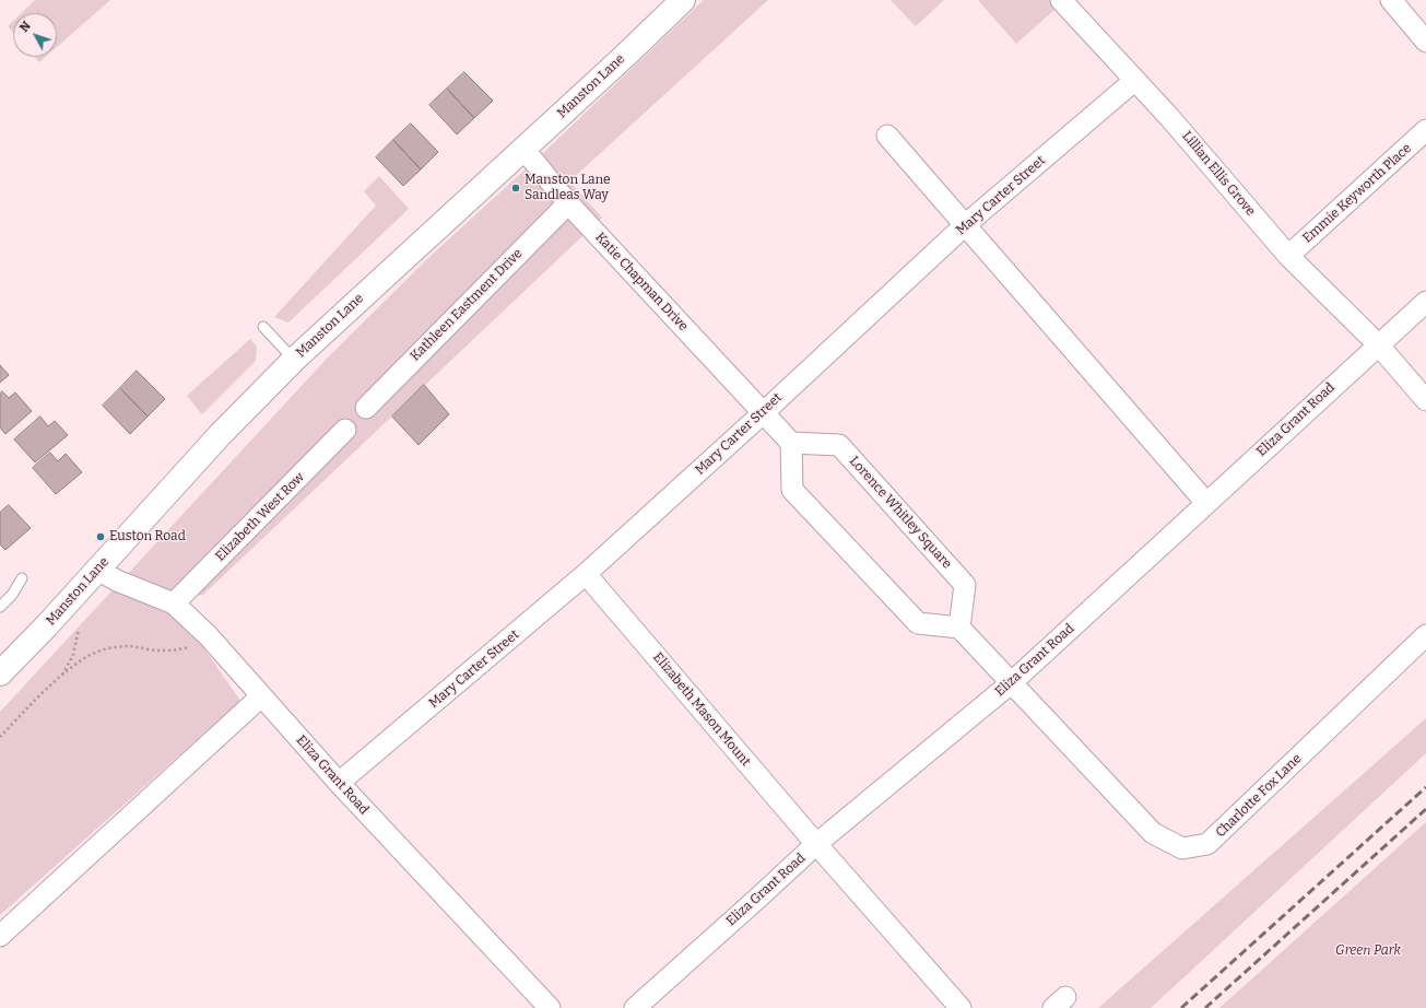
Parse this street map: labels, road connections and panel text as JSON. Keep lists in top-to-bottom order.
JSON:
{
  "streets": {
    "street": [
      "Manston Lane",
      "Lillian Ellis Grove",
      "Emmie Keyworth Place",
      "Mary Carter Street",
      "Katie Chapman Drive",
      "Kathleen Eastment Drive",
      "Eliza Grant Road",
      "Lorence Whitley Square",
      "Elizabeth West Row",
      "Elizabeth Mason Mount",
      "Charlotte Fox Lane"
    ]
  },
  "crossings": [
    ["Manston Lane", "Katie Chapman Drive"],
    ["Manston Lane", "Eliza Grant Road"],
    ["Lillian Ellis Grove", "Emmie Keyworth Place"],
    ["Lillian Ellis Grove", "Mary Carter Street"],
    ["Lillian Ellis Grove", "Eliza Grant Road"],
    ["Mary Carter Street", "Katie Chapman Drive"],
    ["Mary Carter Street", "Eliza Grant Road"],
    ["Mary Carter Street", "Elizabeth Mason Mount"],
    ["Katie Chapman Drive", "Kathleen Eastment Drive"],
    ["Eliza Grant Road", "Elizabeth West Row"],
    ["Eliza Grant Road", "Elizabeth Mason Mount"],
    ["Eliza Grant Road", "Charlotte Fox Lane"]
  ],
  "parks": ["Green Park"],
  "places": ["Manston Lane Sandleas Way", "Euston Road"],
  "north": "top left"
}
